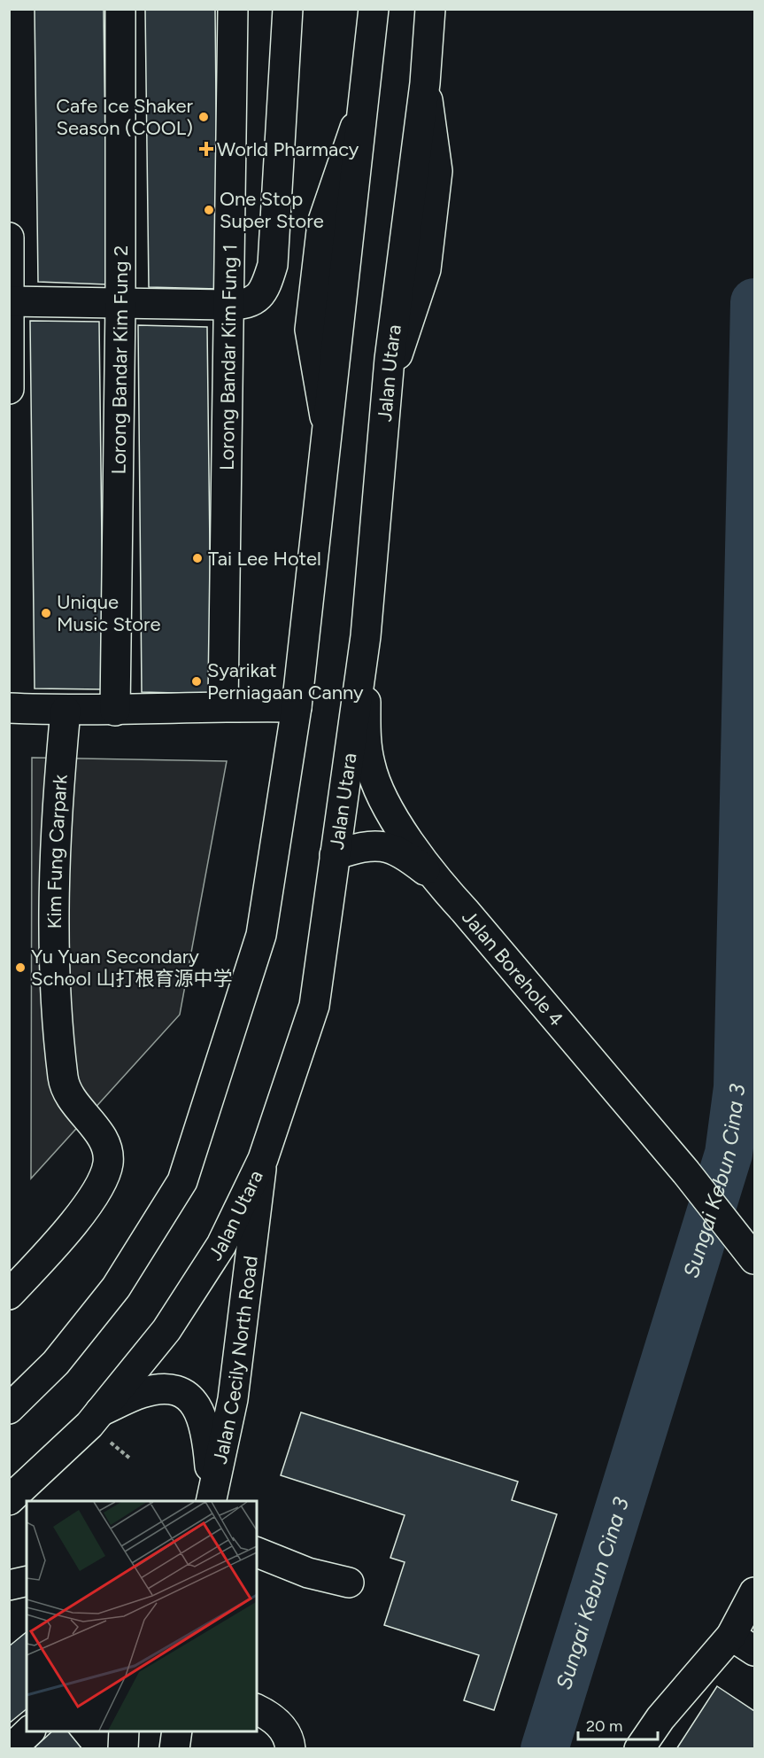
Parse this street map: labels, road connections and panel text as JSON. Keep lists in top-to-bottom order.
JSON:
{
  "streets": {
    "main road": [
      "Lorong Bandar Kim Fung 1",
      "Lorong Bandar Kim Fung 2",
      "Jalan Utara",
      "Kim Fung Carpark",
      "Jalan Borehole 4",
      "Jalan Cecily North Road"
    ]
  },
  "crossings": [
    ["Jalan Utara", "Jalan Borehole 4"],
    ["Jalan Utara", "Jalan Cecily North Road"]
  ],
  "water": ["Sungai Kebun Cina 3"],
  "places": {
    "other": [
      "Cafe Ice Shaker Season (COOL)",
      "One Stop Super Store",
      "Tai Lee Hotel",
      "Unique Music Store",
      "Syarikat Perniagaan Canny",
      "Yu Yuan Secondary School 山打根育源中学"
    ],
    "health": ["World Pharmacy"]
  },
  "scale_bar": "20 m"
}
